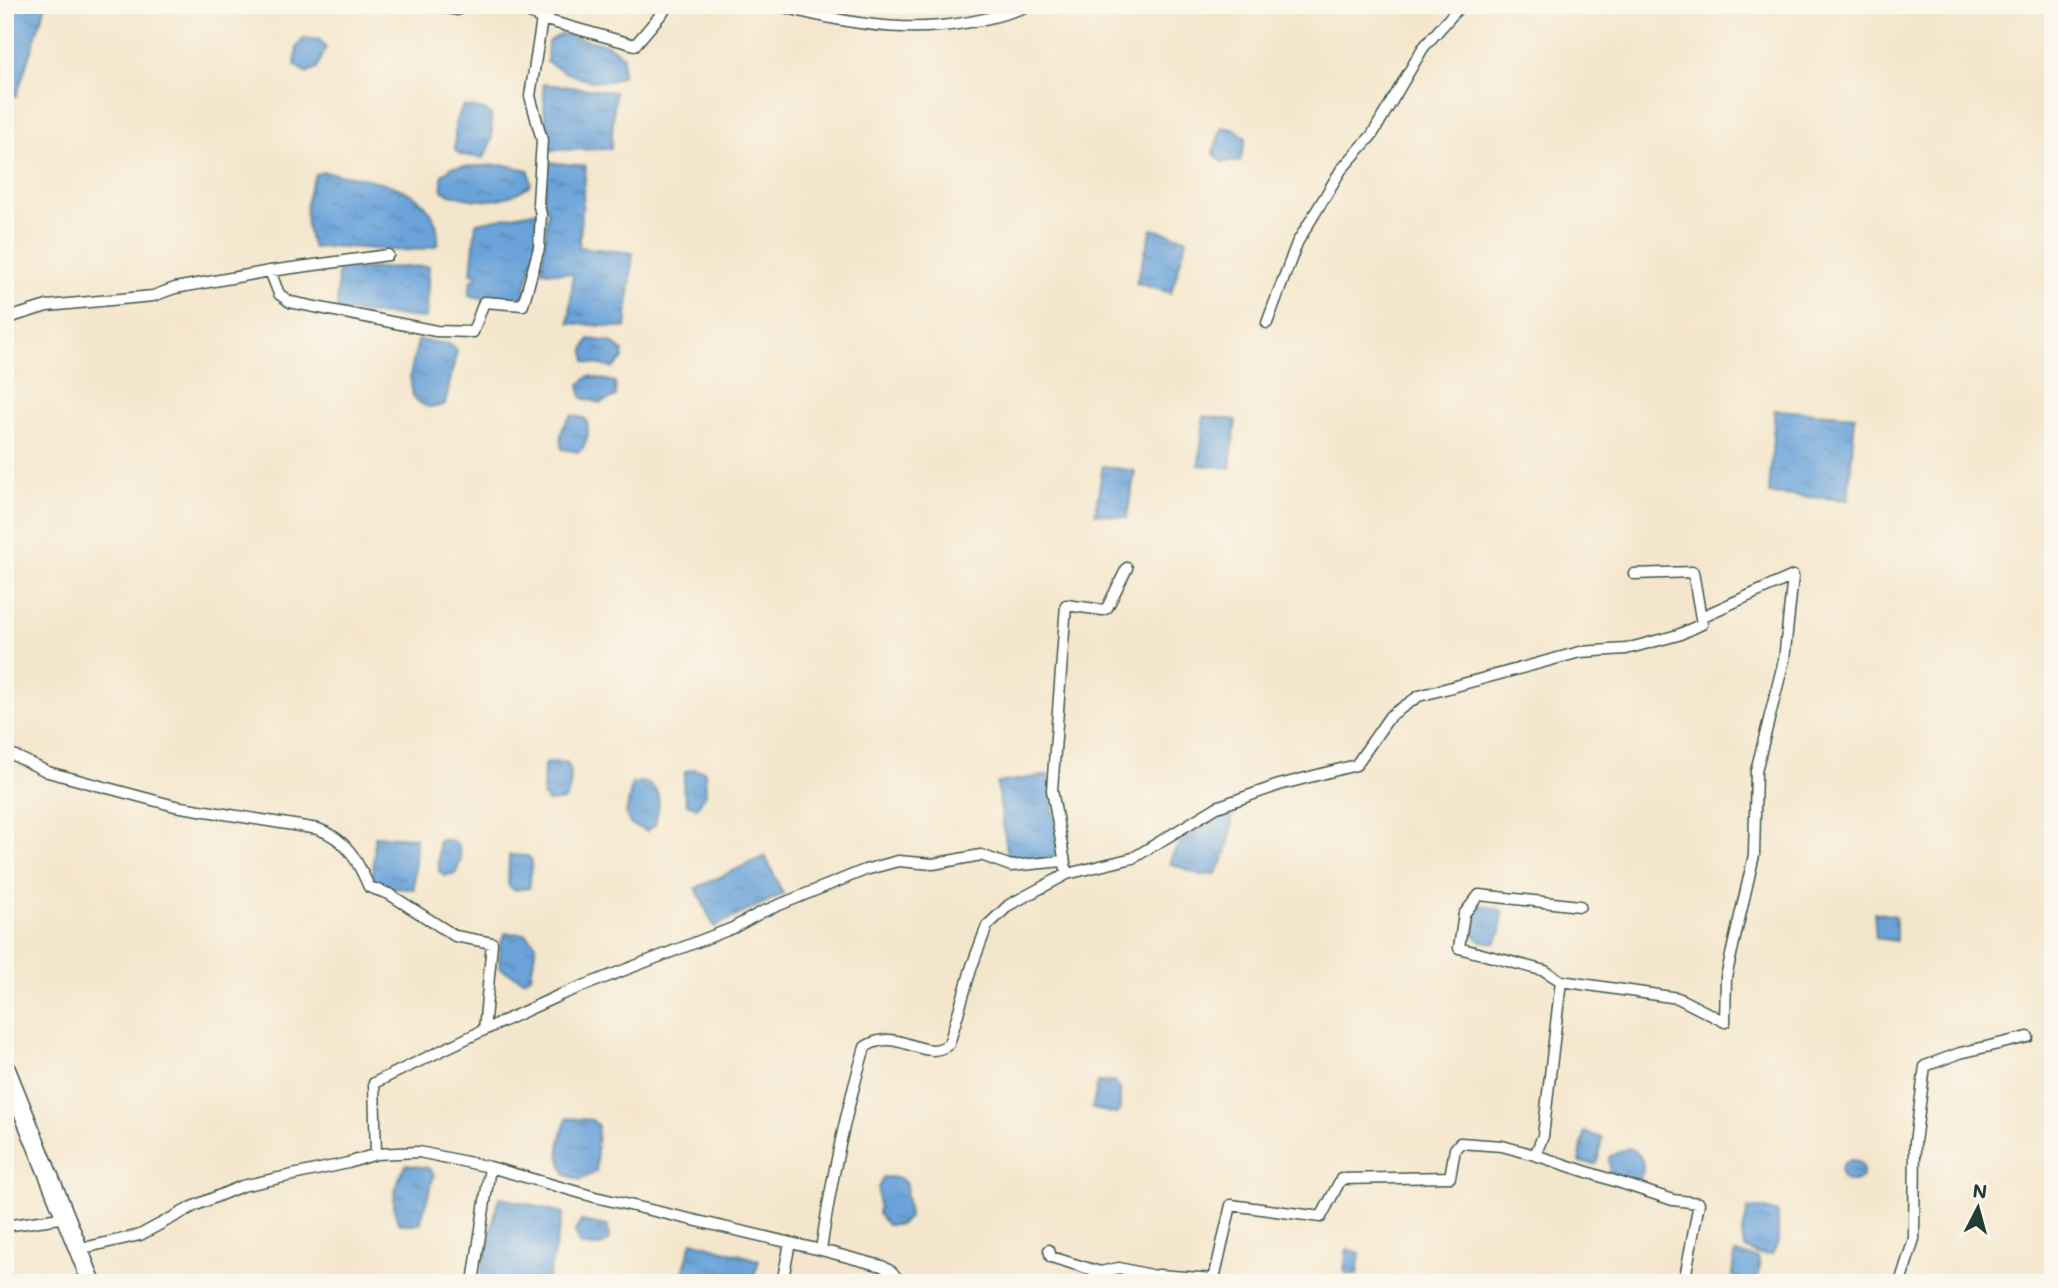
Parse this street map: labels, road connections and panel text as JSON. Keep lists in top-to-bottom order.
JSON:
{
  "north": "top"
}
